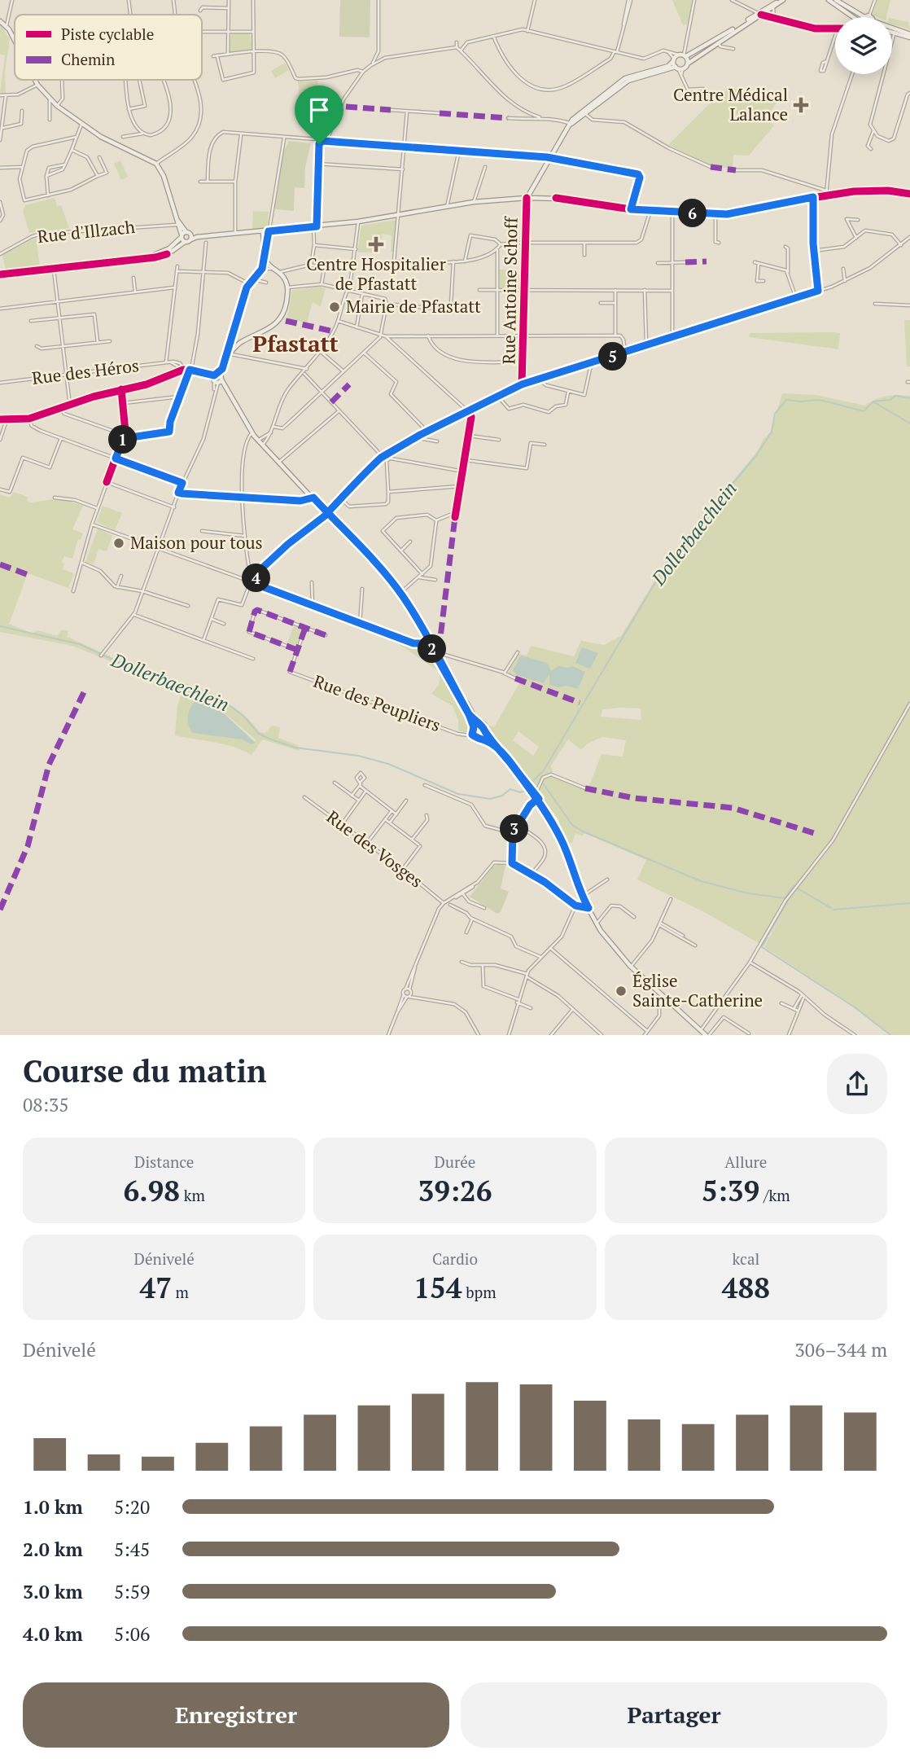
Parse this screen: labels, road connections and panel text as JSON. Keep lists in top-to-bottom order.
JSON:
{
  "streets": {
    "street": [
      "Rue d'Illzach",
      "Rue Antoine Schoff",
      "Rue des Héros",
      "Rue des Peupliers",
      "Rue des Vosges"
    ]
  },
  "districts": ["Pfastatt"],
  "water": ["Dollerbaechlein"],
  "places": {
    "health": ["Centre Médical Lalance", "Centre Hospitalier de Pfastatt"],
    "other": ["Mairie de Pfastatt", "Maison pour tous", "Église Sainte-Catherine"]
  },
  "legend": ["Piste cyclable", "Chemin"],
  "page": {
    "pins": [
      "6",
      "5",
      "1",
      "4",
      "2",
      "3"
    ],
    "heading": ["Course du matin", "08:35"],
    "stats": [
      ["Distance", "6.98 km"],
      ["Durée", "39:26"],
      ["Allure", "5:39 /km"],
      ["Dénivelé", "47 m"],
      ["Cardio", "154 bpm"],
      ["kcal", "488"]
    ],
    "chart": ["Dénivelé", "306–344 m"],
    "list": [
      {
        "name": "1.0 km",
        "note": "5:20"
      },
      {
        "name": "2.0 km",
        "note": "5:45"
      },
      {
        "name": "3.0 km",
        "note": "5:59"
      },
      {
        "name": "4.0 km",
        "note": "5:06"
      }
    ],
    "buttons": ["Enregistrer", "Partager"]
  }
}
